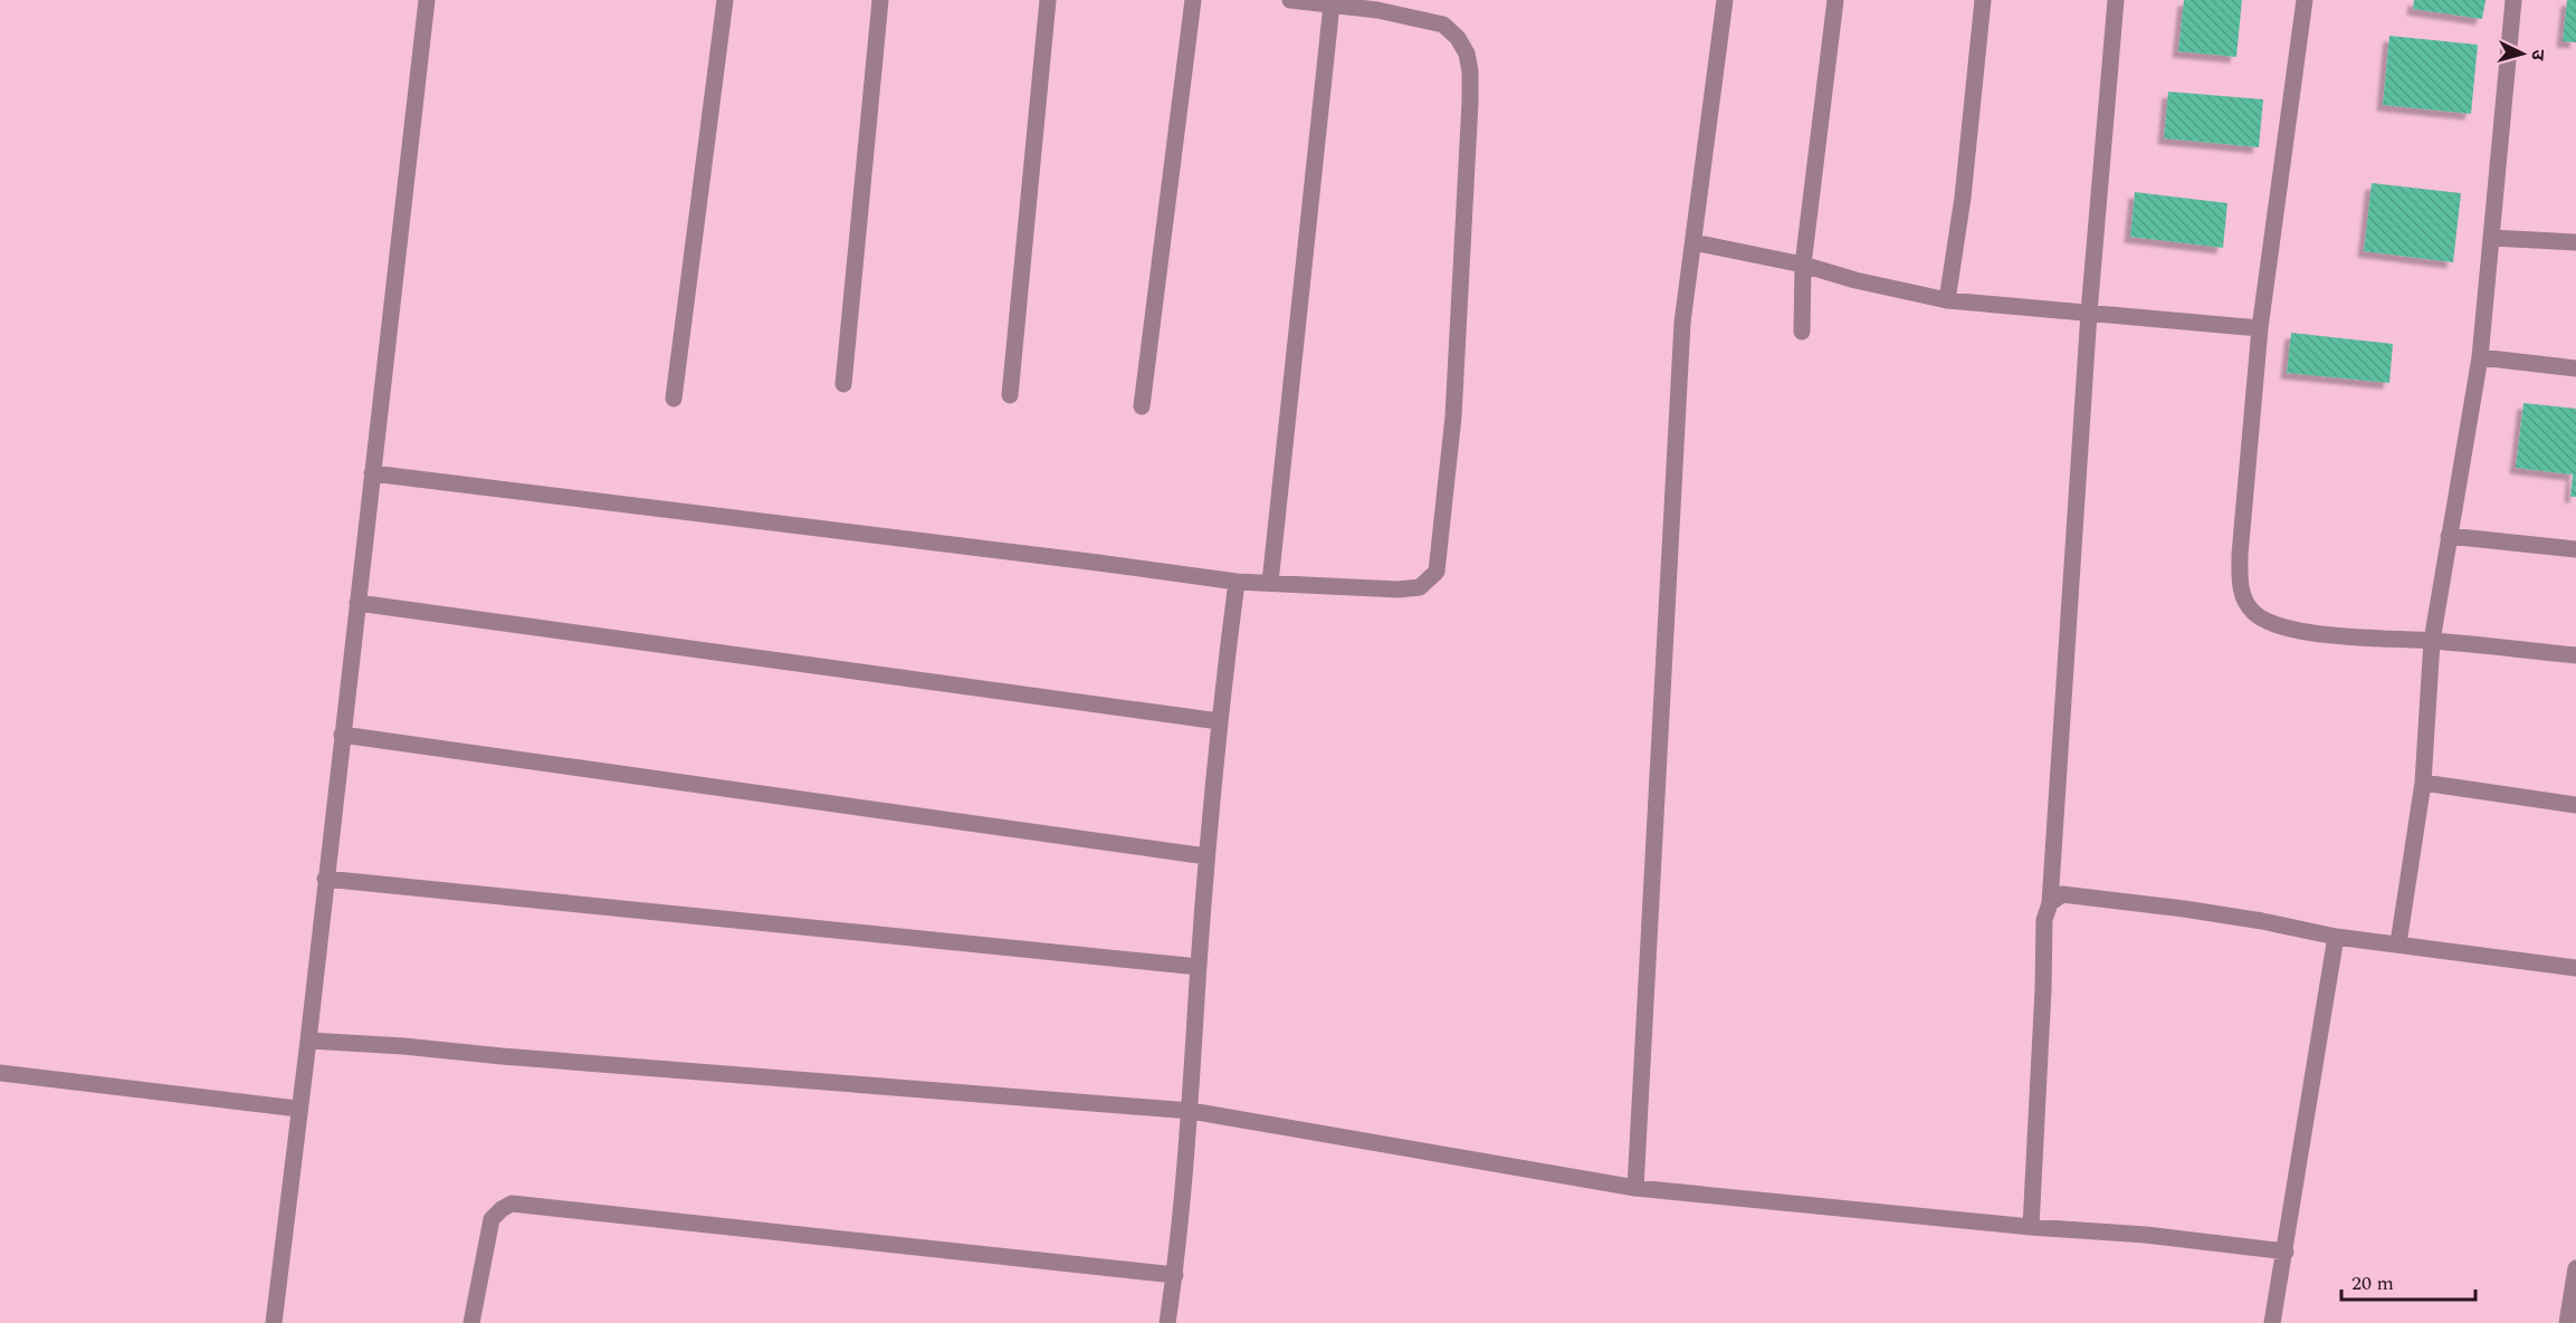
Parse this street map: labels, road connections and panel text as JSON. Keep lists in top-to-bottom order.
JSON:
{
  "scale_bar": "20 m",
  "north": "right"
}
